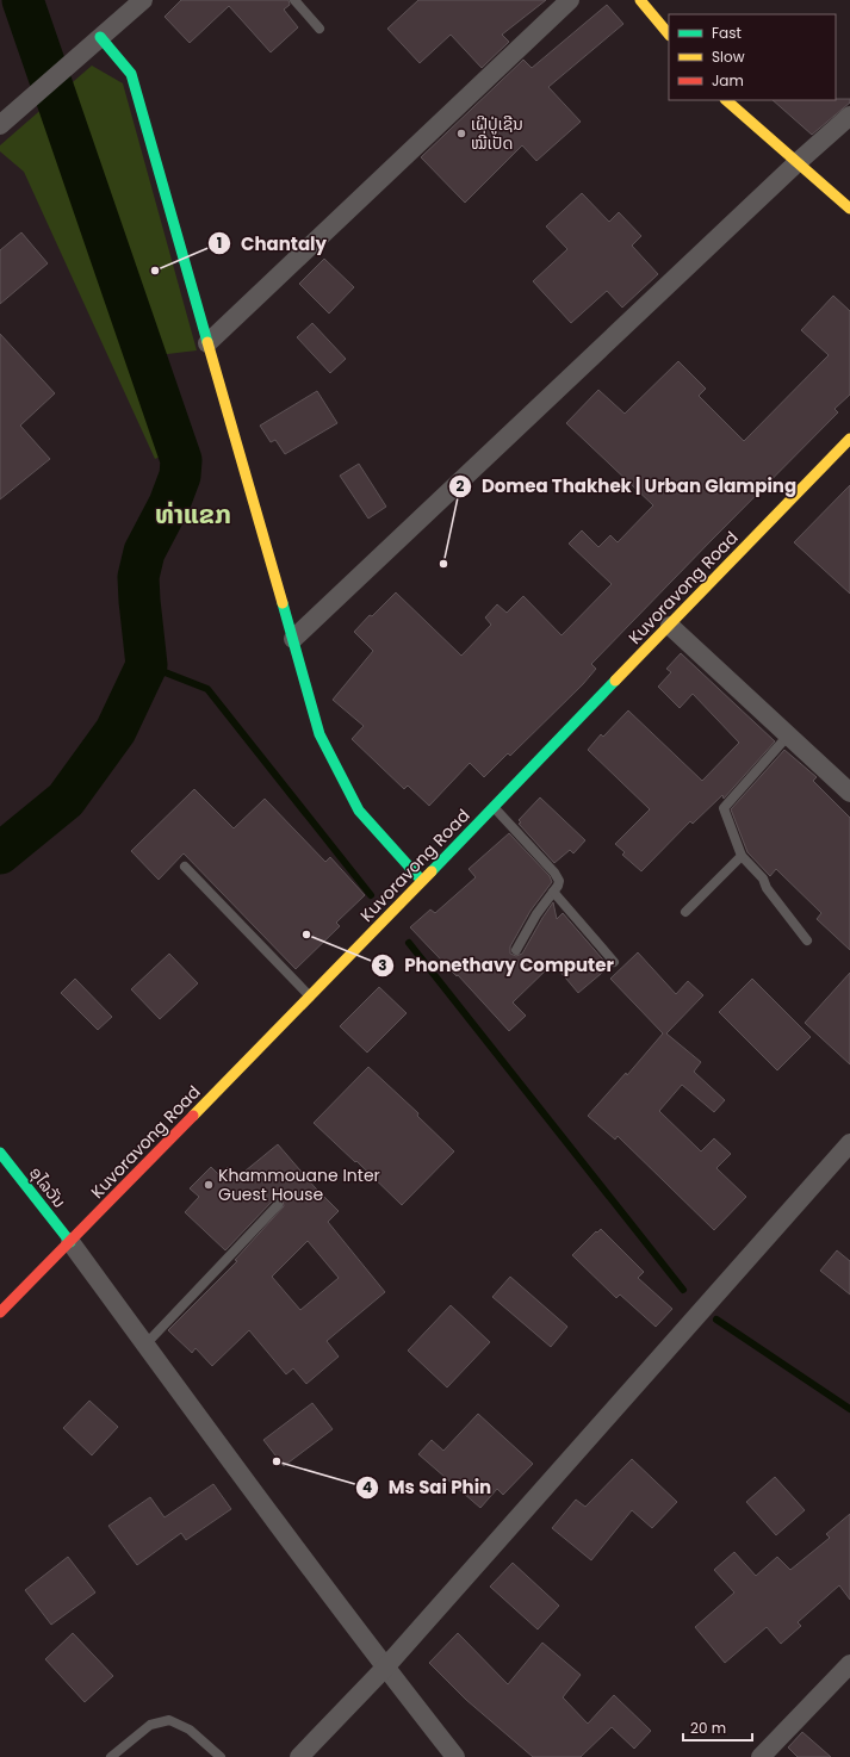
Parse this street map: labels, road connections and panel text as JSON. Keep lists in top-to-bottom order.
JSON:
{
  "streets": {
    "street": ["Kuvoravong Road", "ອຸໄລວັນ"]
  },
  "crossings": [
    ["Kuvoravong Road", "ອຸໄລວັນ"]
  ],
  "districts": ["ທ່າແຂກ"],
  "places": [
    "ເຝີປູ່ເຊີນ ໝີ່ເປັດ",
    "Chantaly",
    "Domea Thakhek | Urban Glamping",
    "Phonethavy Computer",
    "Khammouane Inter Guest House",
    "Ms Sai Phin"
  ],
  "legend": ["Fast", "Slow", "Jam"],
  "scale_bar": "20 m"
}
